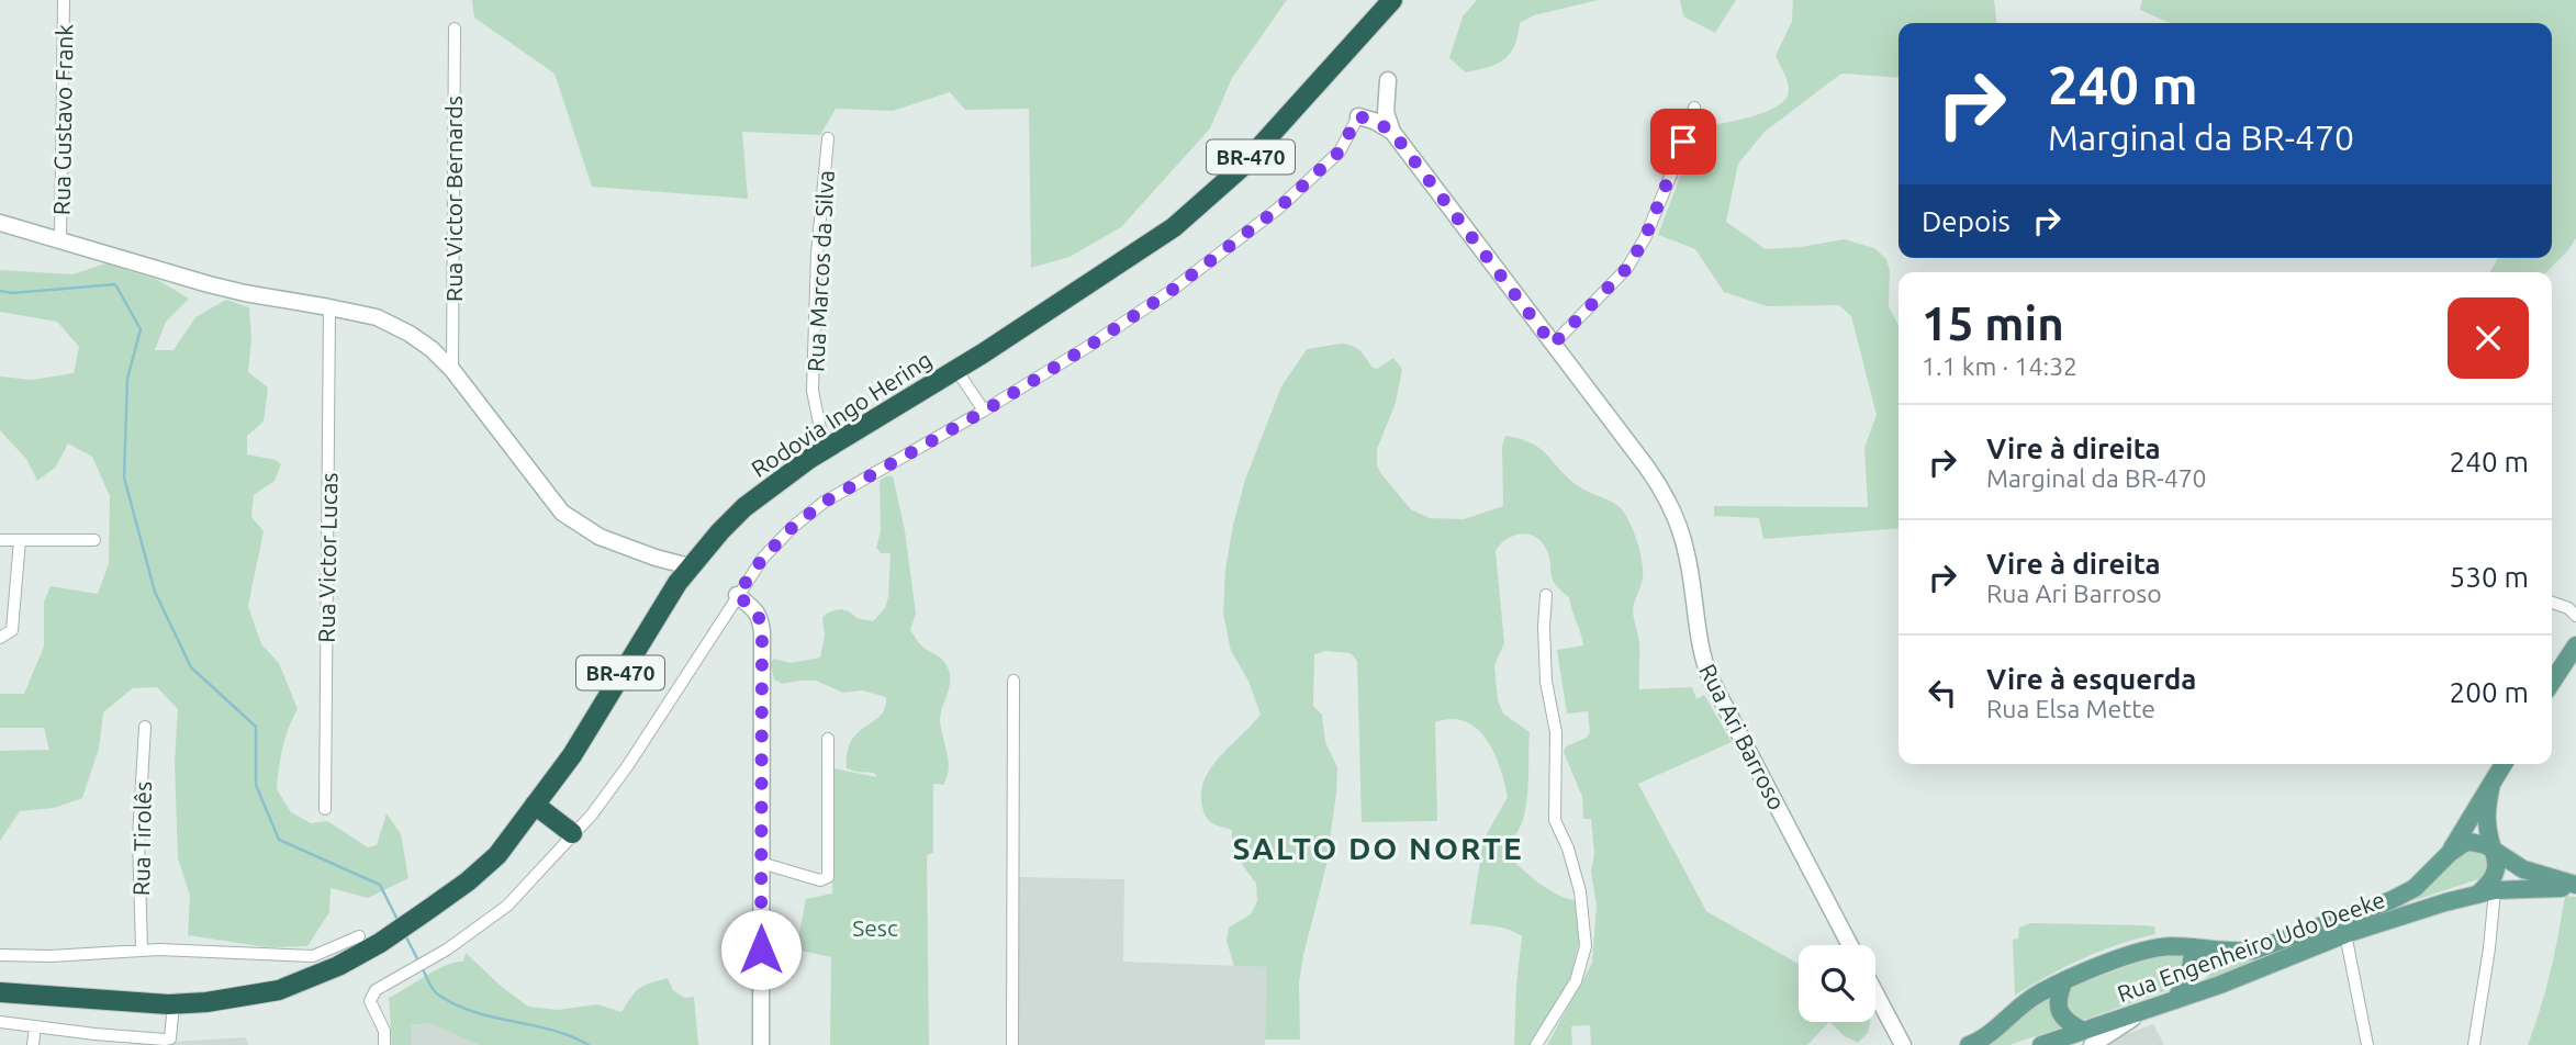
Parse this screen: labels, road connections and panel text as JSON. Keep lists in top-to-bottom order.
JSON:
{
  "streets": {
    "highway": ["BR-470", "Rodovia Ingo Hering"],
    "main road": ["Rua Engenheiro Udo Deeke"],
    "street": [
      "Rua Gustavo Frank",
      "Rua Victor Bernards",
      "Rua Marcos da Silva",
      "Rua Victor Lucas",
      "Rua Ari Barroso",
      "Rua Tirolês"
    ]
  },
  "crossings": [
    ["Rua Marcos da Silva", "Rodovia Ingo Hering"]
  ],
  "districts": ["SALTO DO NORTE"],
  "parks": ["Sesc"],
  "page": {
    "turn": ["240 m", "Marginal da BR-470"],
    "then": "Depois",
    "heading": ["15 min", "1.1 km · 14:32"],
    "list": [
      {
        "name": "Vire à direita",
        "note": "Marginal da BR-470",
        "value": "240 m"
      },
      {
        "name": "Vire à direita",
        "note": "Rua Ari Barroso",
        "value": "530 m"
      },
      {
        "name": "Vire à esquerda",
        "note": "Rua Elsa Mette",
        "value": "200 m"
      }
    ]
  }
}
